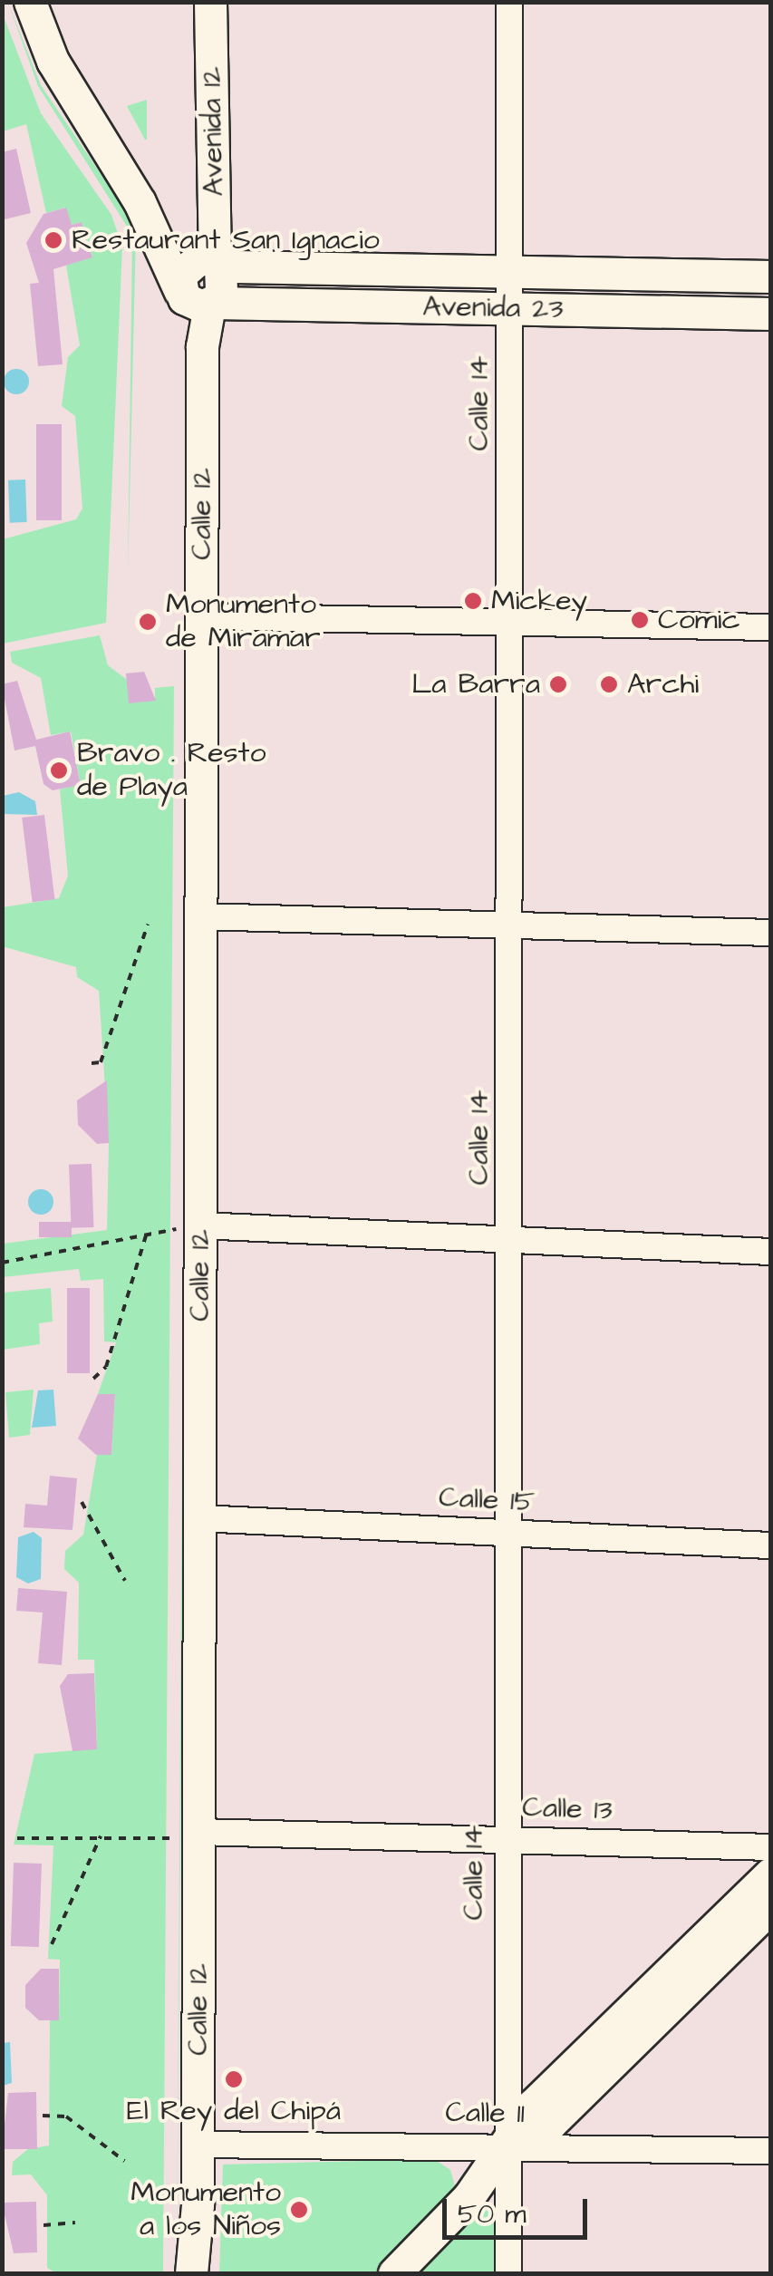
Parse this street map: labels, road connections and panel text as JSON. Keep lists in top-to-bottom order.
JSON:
{
  "streets": {
    "main road": ["Avenida 12", "Avenida 23", "Calle 12"],
    "street": [
      "Calle 14",
      "Calle 15",
      "Calle 13",
      "Calle 11"
    ]
  },
  "crossings": [
    ["Avenida 12", "Avenida 23"],
    ["Avenida 12", "Calle 12"],
    ["Avenida 23", "Calle 14"],
    ["Avenida 23", "Calle 12"],
    ["Calle 14", "Calle 15"],
    ["Calle 14", "Calle 13"],
    ["Calle 14", "Calle 11"],
    ["Calle 12", "Calle 15"],
    ["Calle 12", "Calle 13"],
    ["Calle 12", "Calle 11"]
  ],
  "places": [
    "Restaurant San Ignacio",
    "Mickey",
    "Comic",
    "Monumento de Miramar",
    "La Barra",
    "Archi",
    "Bravo . Resto de Playa",
    "El Rey del Chipá",
    "Monumento a los Niños"
  ],
  "scale_bar": "50 m"
}
